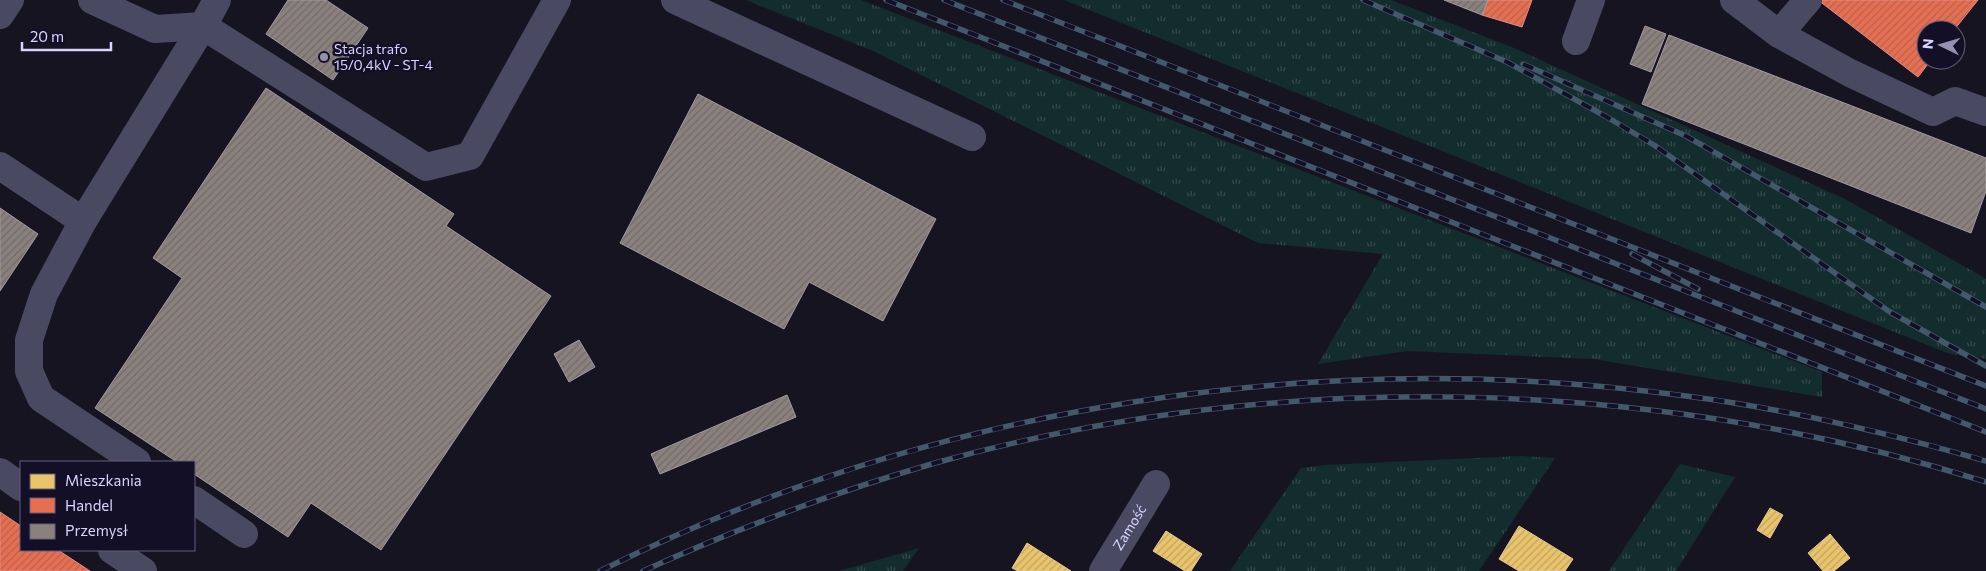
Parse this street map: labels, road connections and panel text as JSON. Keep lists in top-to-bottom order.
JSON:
{
  "streets": {
    "lane": ["Zamość"]
  },
  "places": ["Stacja trafo 15/0,4kV - ST-4"],
  "legend": ["Mieszkania", "Handel", "Przemysł"],
  "scale_bar": "20 m",
  "north": "left"
}
